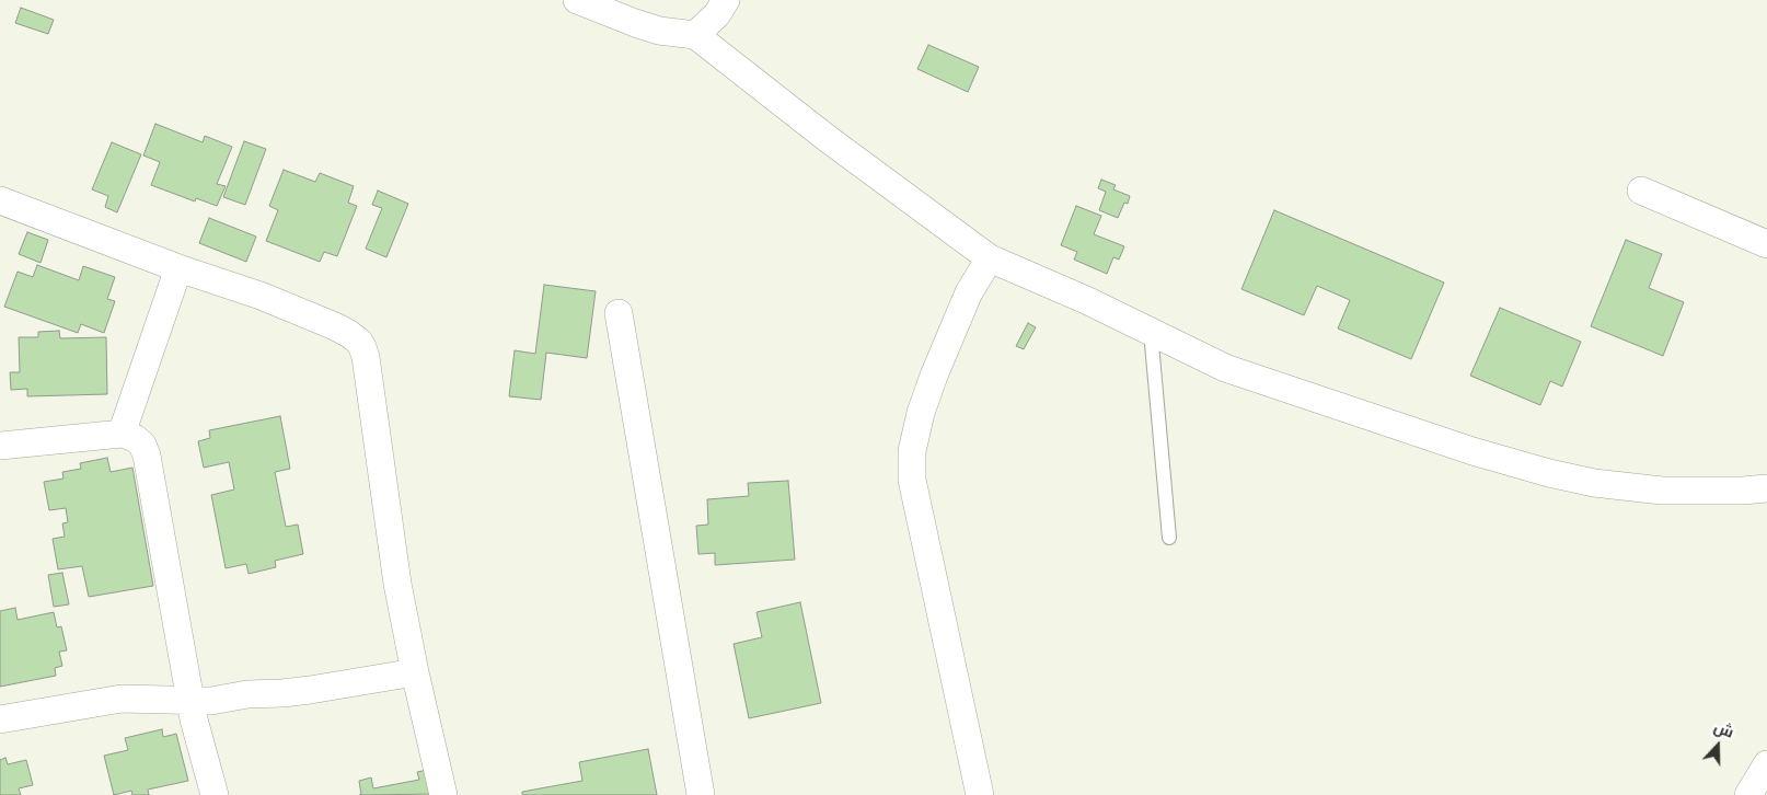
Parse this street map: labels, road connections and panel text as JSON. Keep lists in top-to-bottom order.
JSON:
{
  "north": "top"
}
